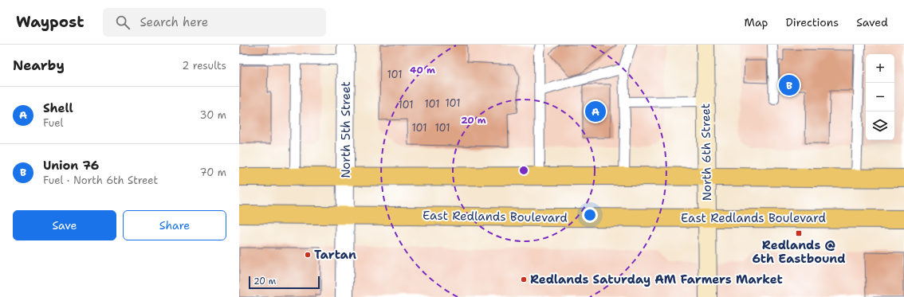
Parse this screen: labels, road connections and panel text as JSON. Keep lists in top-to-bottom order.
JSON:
{
  "streets": {
    "main road": ["North 6th Street", "East Redlands Boulevard"],
    "street": ["North 5th Street"]
  },
  "crossings": [
    ["North 5th Street", "East Redlands Boulevard"],
    ["North 6th Street", "East Redlands Boulevard"]
  ],
  "places": {
    "transit": ["Redlands @ 6th Eastbound"],
    "other": ["Tartan", "Redlands Saturday AM Farmers Market"]
  },
  "house_numbers": [
    "101",
    "101",
    "101",
    "101",
    "101",
    "101"
  ],
  "scale_bar": "20 m",
  "page": {
    "header": "Waypost",
    "search": "Search here",
    "nav": ["Map", "Directions", "Saved"],
    "heading": ["Nearby", "2 results"],
    "map_buttons": ["+", "−"],
    "pins": ["B", "A"],
    "list": [
      {
        "mark": "A",
        "name": "Shell",
        "note": "Fuel",
        "value": "30 m"
      },
      {
        "mark": "B",
        "name": "Union 76",
        "note": "Fuel · North 6th Street",
        "value": "70 m"
      }
    ],
    "buttons": ["Save", "Share"],
    "scale": "20 m"
  },
  "rings": ["40 m", "20 m"]
}
